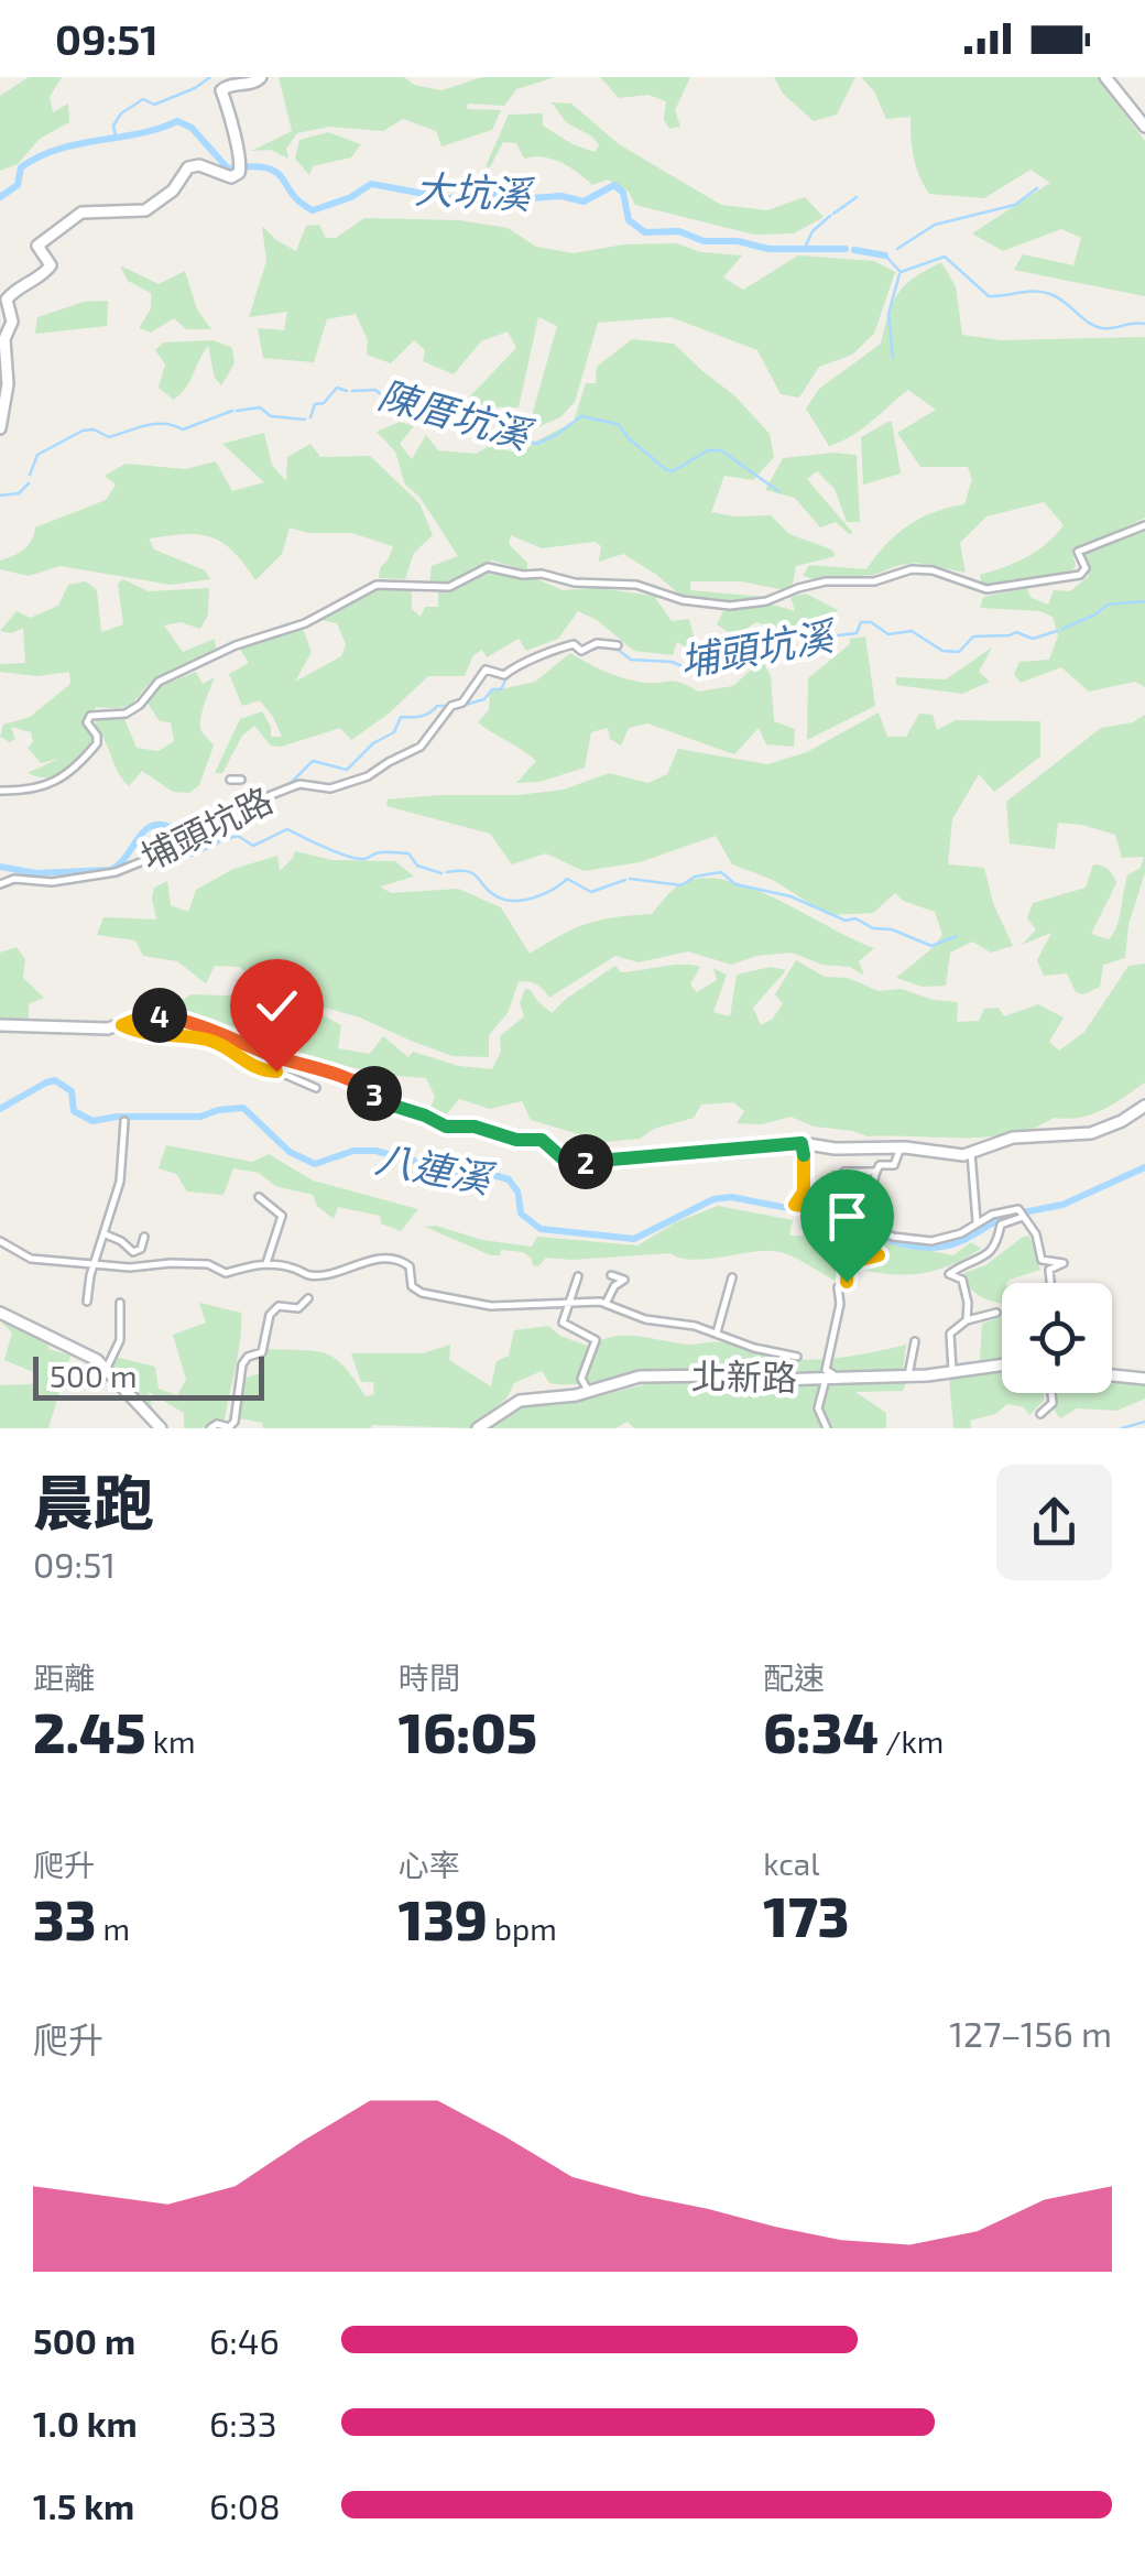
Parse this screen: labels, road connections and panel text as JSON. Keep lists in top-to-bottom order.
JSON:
{
  "streets": {
    "street": ["埔頭坑路", "北新路"]
  },
  "water": [
    "大坑溪",
    "陳厝坑溪",
    "埔頭坑溪",
    "八連溪"
  ],
  "scale_bar": "500 m",
  "page": {
    "status": "09:51",
    "pins": ["4", "3", "2"],
    "scale": "500 m",
    "heading": ["晨跑", "09:51"],
    "stats": [
      ["距離", "2.45 km"],
      ["時間", "16:05"],
      ["配速", "6:34 /km"],
      ["爬升", "33 m"],
      ["心率", "139 bpm"],
      ["kcal", "173"]
    ],
    "chart": ["爬升", "127–156 m"],
    "list": [
      {
        "name": "500 m",
        "note": "6:46"
      },
      {
        "name": "1.0 km",
        "note": "6:33"
      },
      {
        "name": "1.5 km",
        "note": "6:08"
      }
    ]
  }
}
